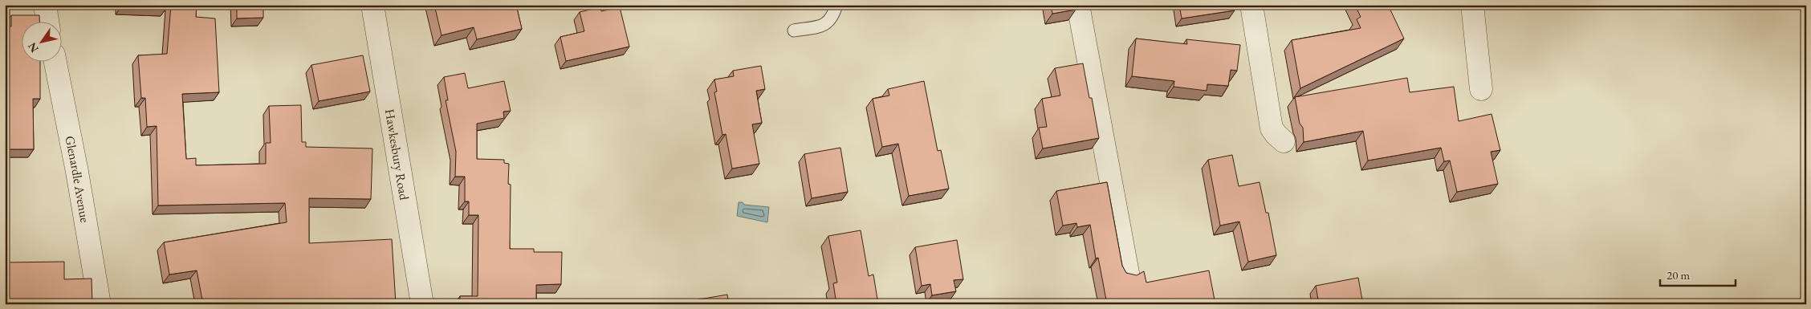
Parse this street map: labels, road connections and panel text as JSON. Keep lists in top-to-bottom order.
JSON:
{
  "streets": {
    "street": ["Hawkesbury Road", "Glenardle Avenue"]
  },
  "scale_bar": "20 m",
  "north": "bottom left"
}
